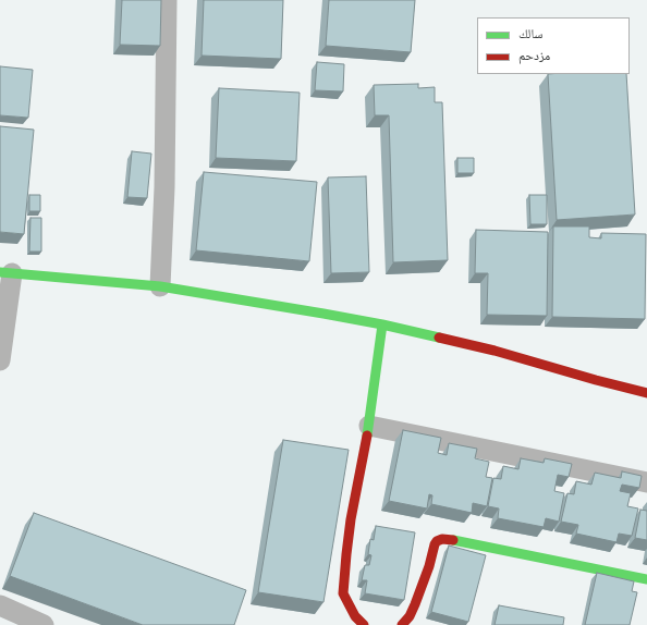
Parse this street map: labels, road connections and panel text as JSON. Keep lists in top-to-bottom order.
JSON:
{
  "legend": ["سالك", "مزدحم"]
}
